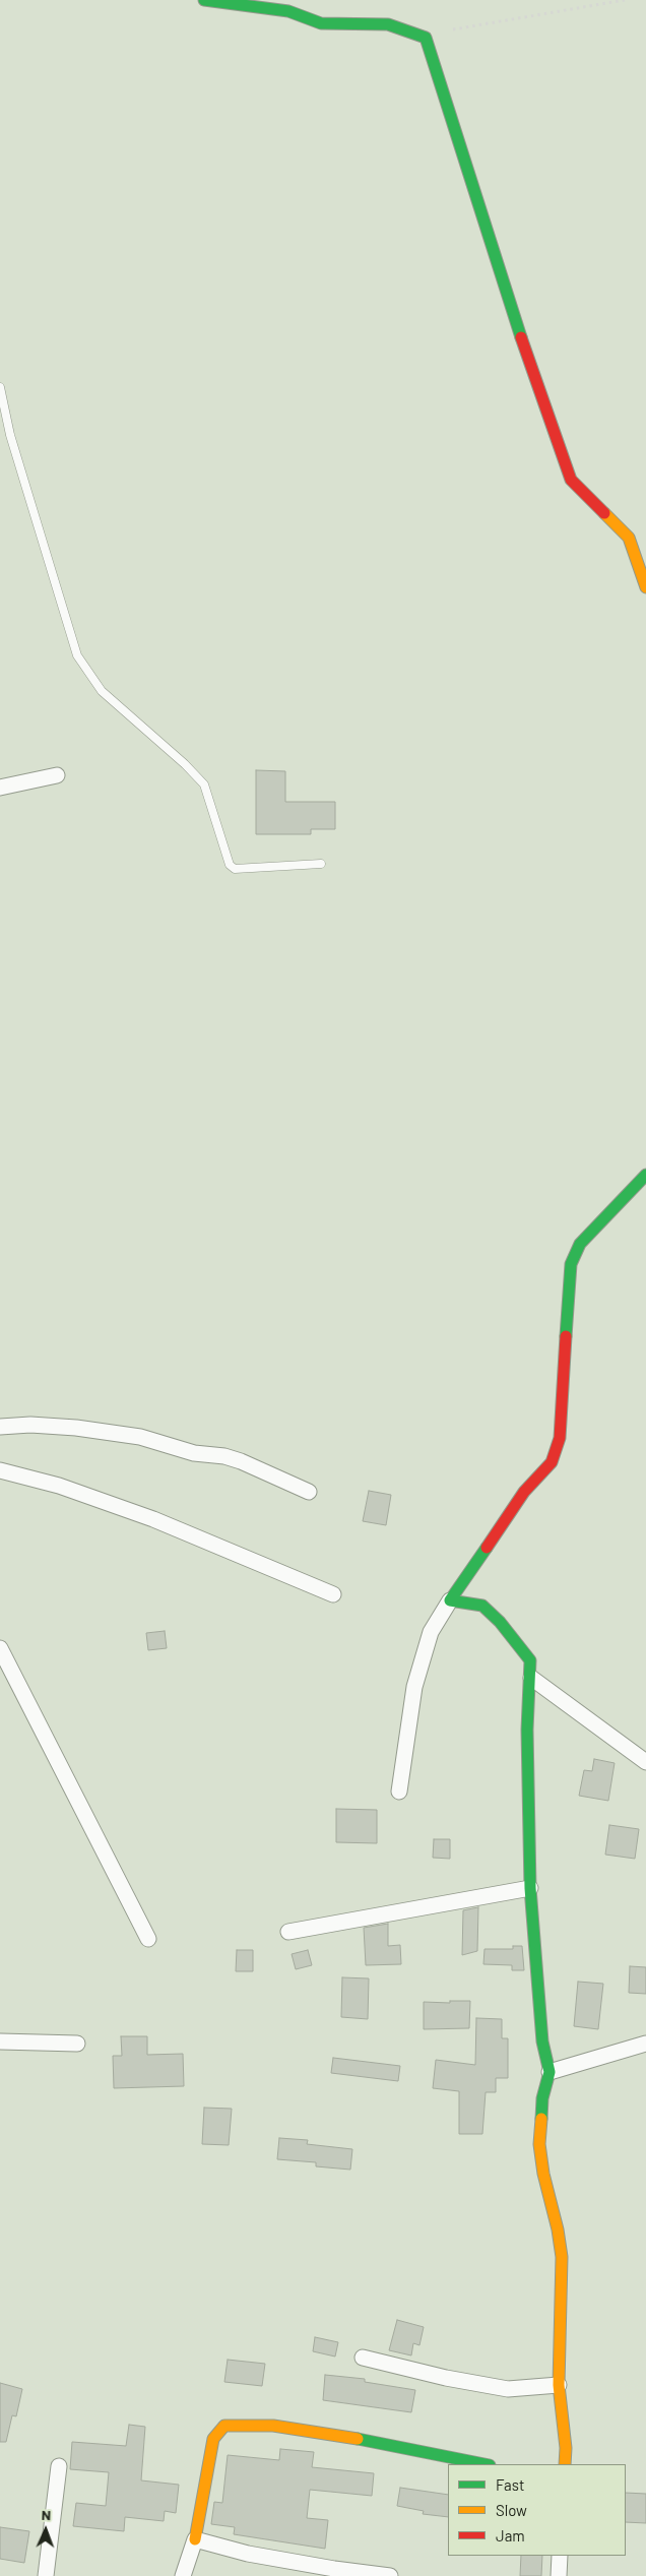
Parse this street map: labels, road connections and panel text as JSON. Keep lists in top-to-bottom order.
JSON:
{
  "legend": ["Fast", "Slow", "Jam"],
  "north": "top"
}
